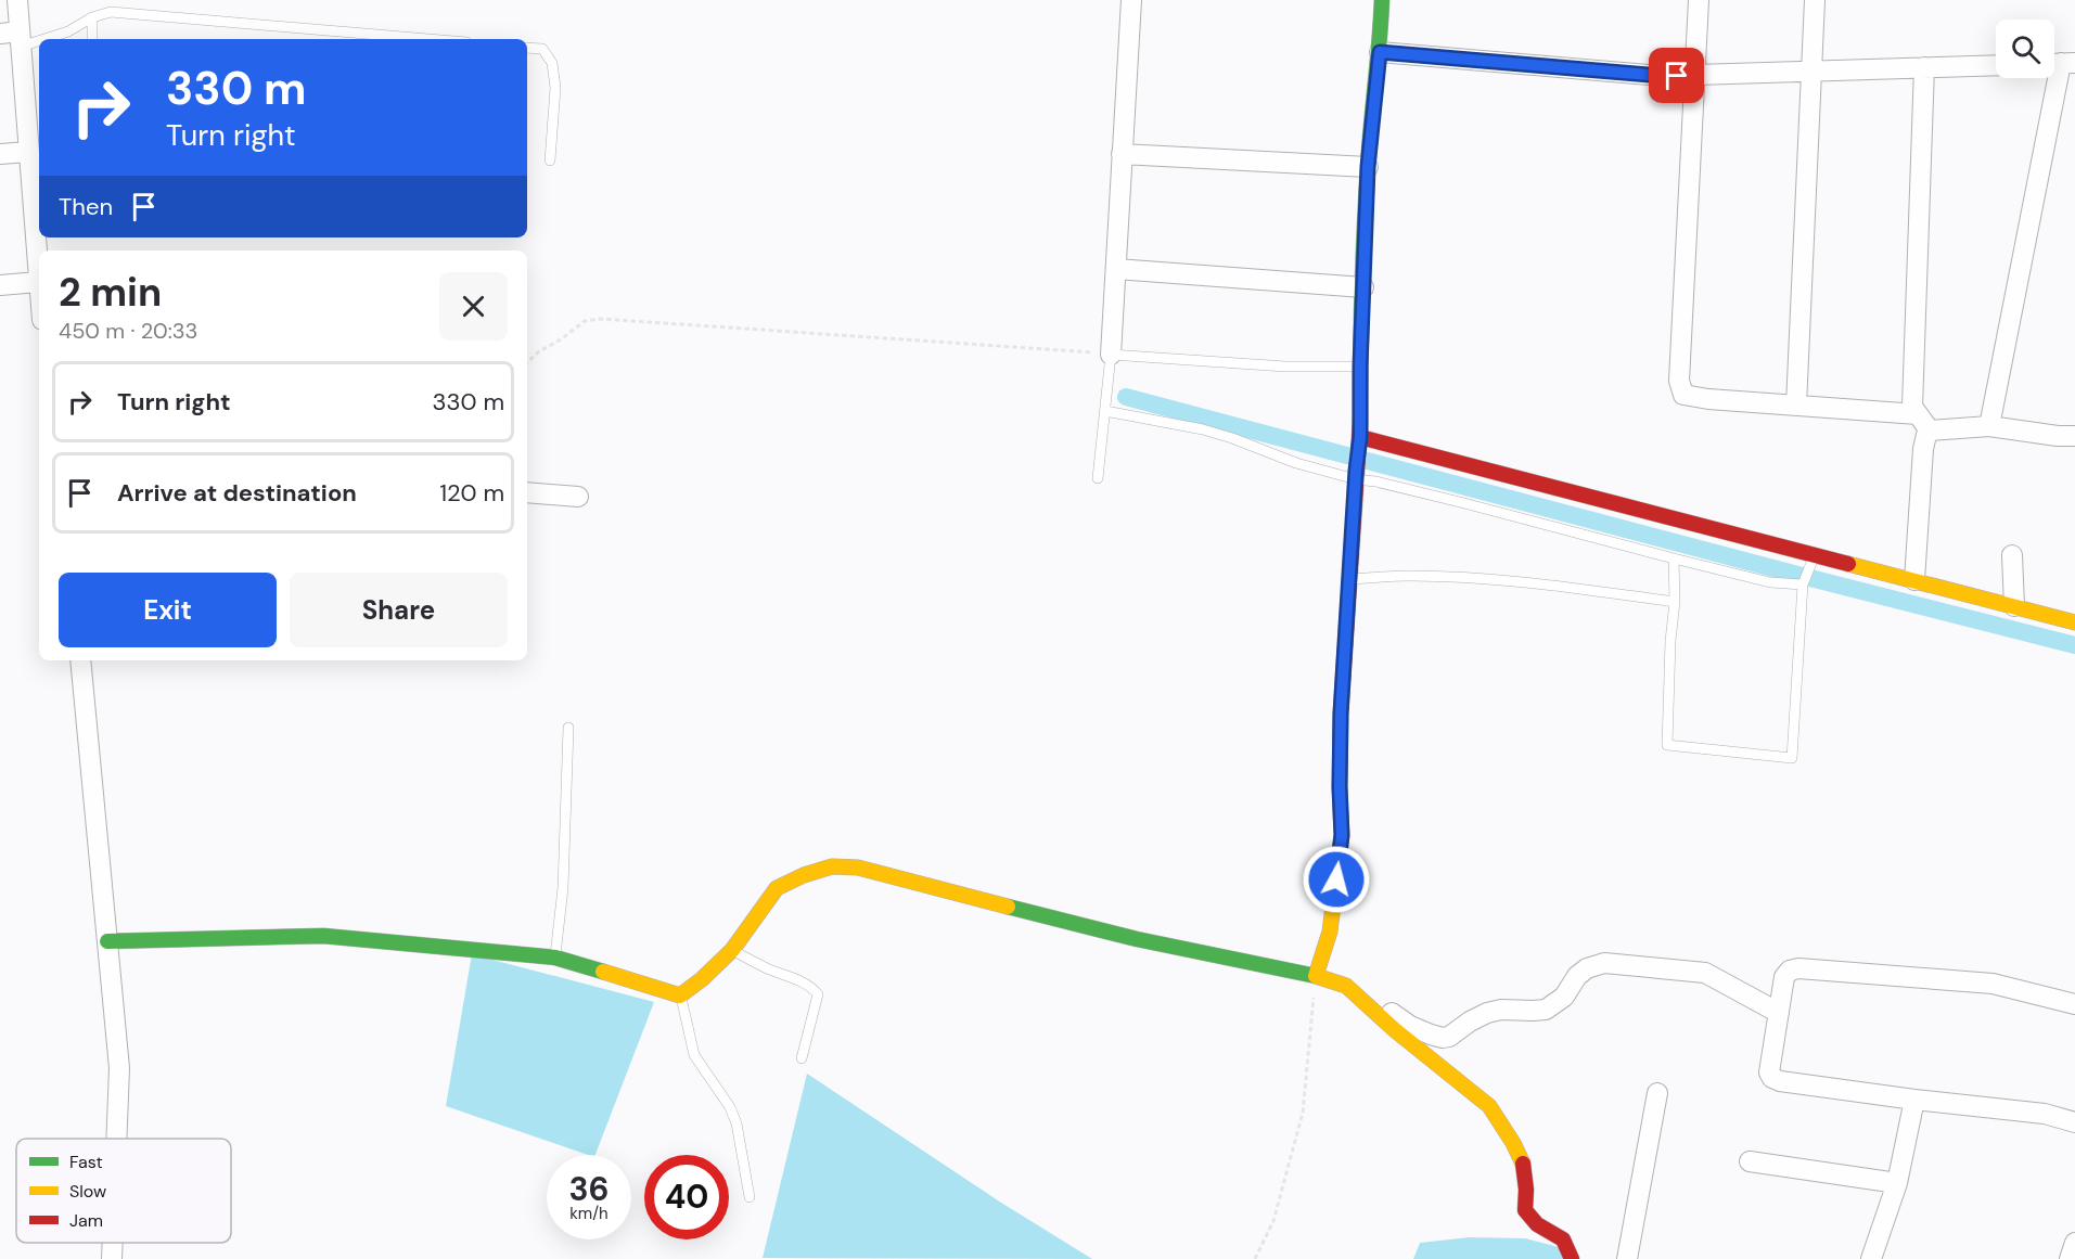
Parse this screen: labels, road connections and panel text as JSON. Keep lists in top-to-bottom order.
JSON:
{
  "legend": ["Fast", "Slow", "Jam"],
  "page": {
    "turn": ["330 m", "Turn right"],
    "then": "Then",
    "heading": ["2 min", "450 m · 20:33"],
    "list": [
      {
        "name": "Turn right",
        "value": "330 m"
      },
      {
        "name": "Arrive at destination",
        "value": "120 m"
      }
    ],
    "buttons": ["Exit", "Share"],
    "speed": "36 km/h",
    "limit": "40"
  }
}
